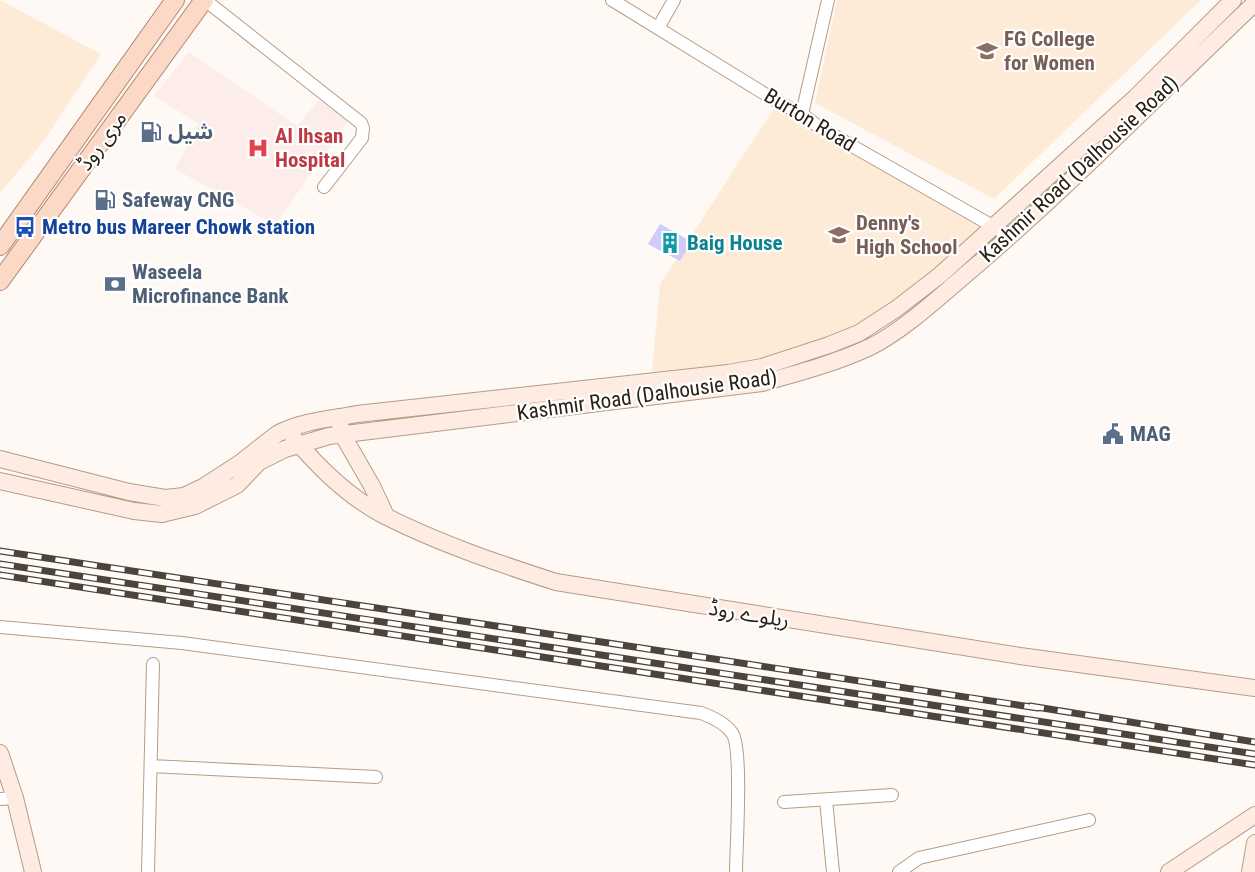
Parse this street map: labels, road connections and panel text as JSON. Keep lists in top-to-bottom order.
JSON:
{
  "streets": {
    "main road": ["مری روڈ", "Kashmir Road (Dalhousie Road)", "ریلوے روڈ"],
    "street": ["Burton Road"]
  },
  "crossings": [
    ["Burton Road", "Kashmir Road (Dalhousie Road)"],
    ["Kashmir Road (Dalhousie Road)", "ریلوے روڈ"]
  ],
  "places": {
    "school or university": ["FG College for Women", "Denny's High School"],
    "fuel station": ["شیل", "Safeway CNG"],
    "hospital": ["Al Ihsan Hospital"],
    "bus stop": ["Metro bus Mareer Chowk station"],
    "building": ["Baig House"],
    "bank": ["Waseela Microfinance Bank"],
    "public building": ["MAG"]
  }
}
